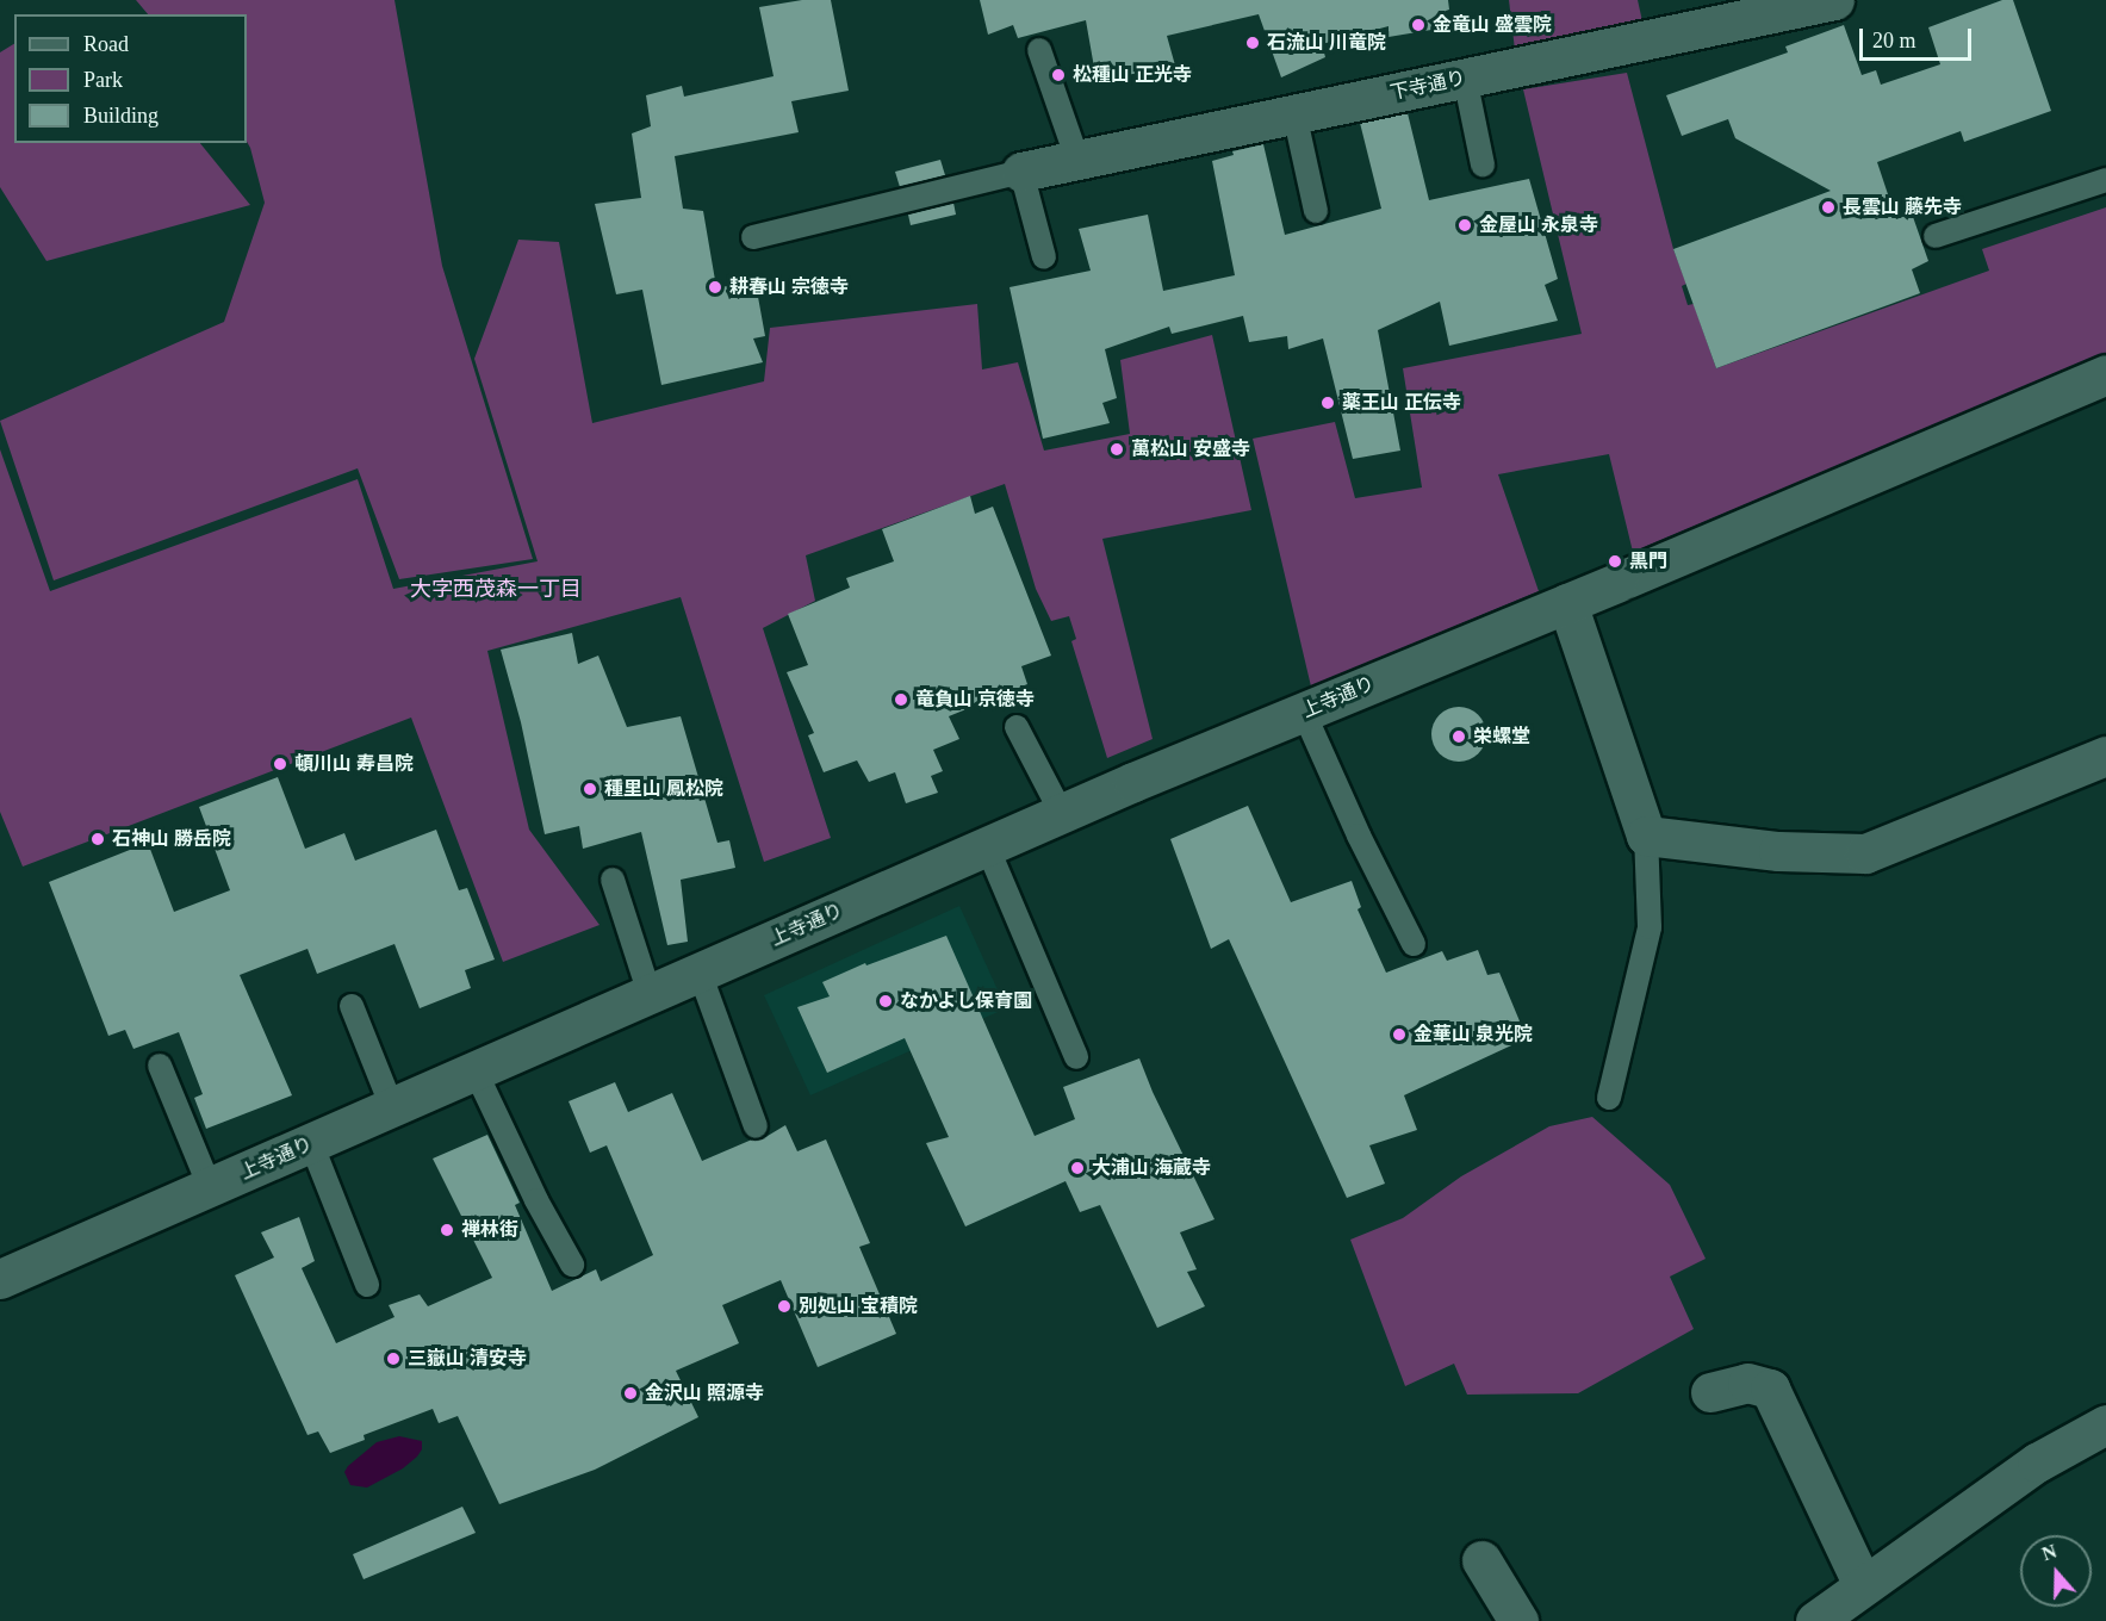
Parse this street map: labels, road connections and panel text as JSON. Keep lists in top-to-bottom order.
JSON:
{
  "streets": {
    "street": ["下寺通り", "上寺通り"]
  },
  "districts": ["大字西茂森一丁目"],
  "places": [
    "金竜山 盛雲院",
    "石流山 川竜院",
    "松種山 正光寺",
    "長雲山 藤先寺",
    "金屋山 永泉寺",
    "耕春山 宗徳寺",
    "薬王山 正伝寺",
    "萬松山 安盛寺",
    "黒門",
    "竜負山 京徳寺",
    "栄螺堂",
    "頓川山 寿昌院",
    "種里山 鳳松院",
    "石神山 勝岳院",
    "なかよし保育園",
    "金華山 泉光院",
    "大浦山 海蔵寺",
    "禅林街",
    "別処山 宝積院",
    "三嶽山 清安寺",
    "金沢山 照源寺"
  ],
  "legend": ["Road", "Park", "Building"],
  "scale_bar": "20 m",
  "north": "top"
}
